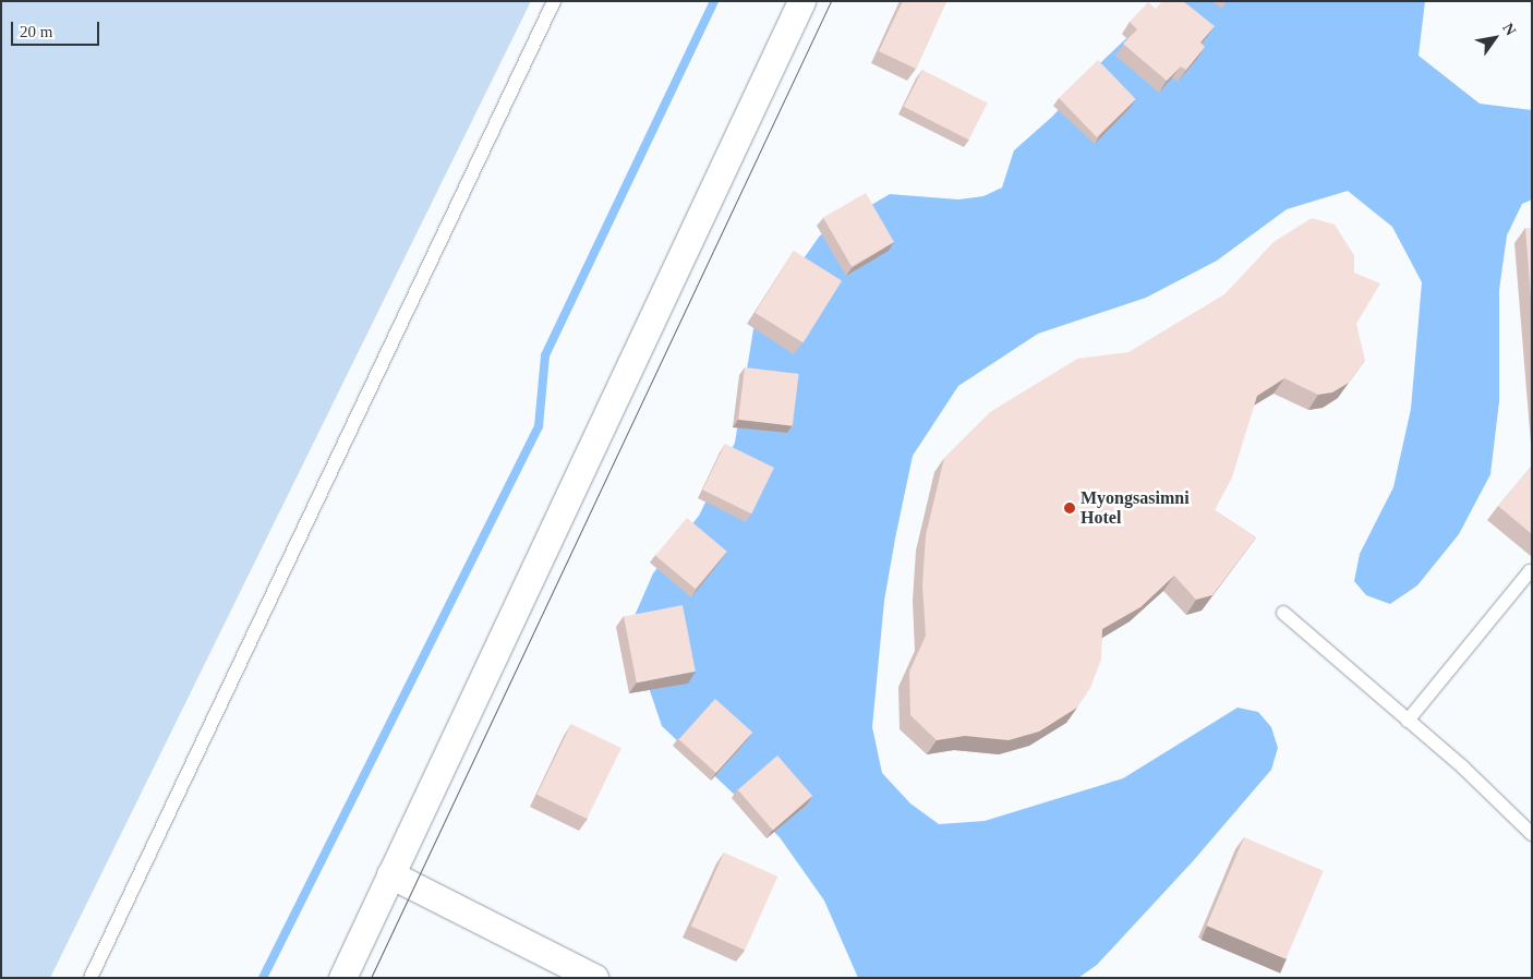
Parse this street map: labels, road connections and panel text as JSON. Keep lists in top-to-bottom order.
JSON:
{
  "places": ["Myongsasimni Hotel"],
  "scale_bar": "20 m",
  "north": "top right"
}
